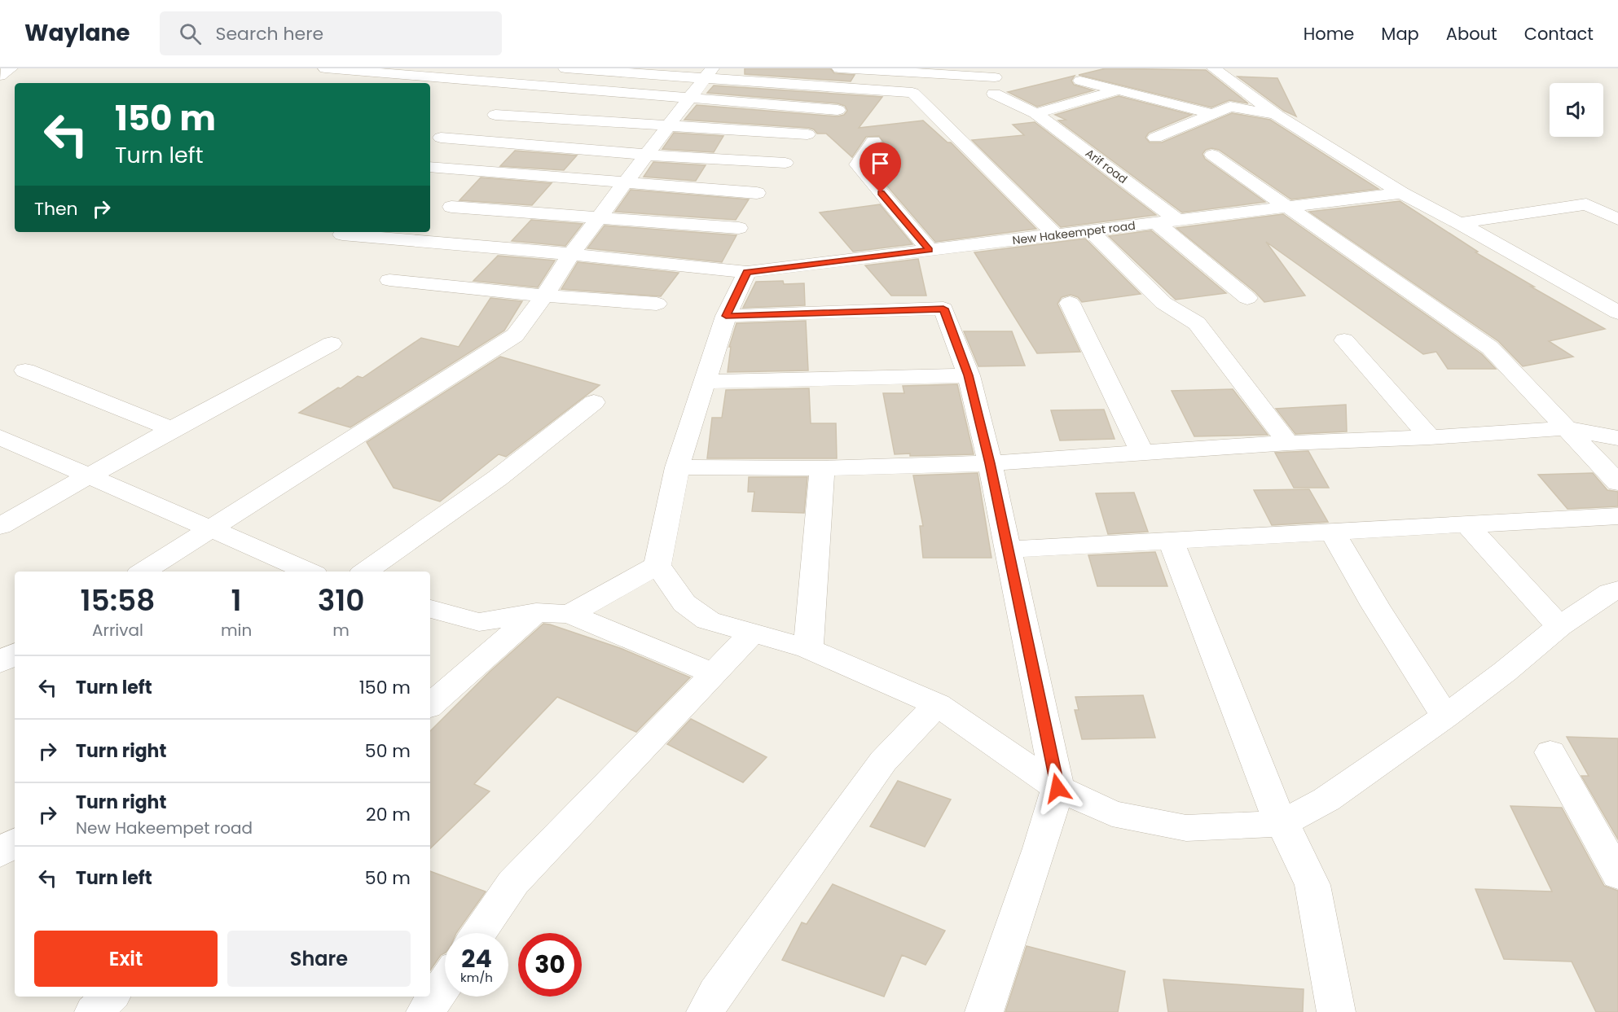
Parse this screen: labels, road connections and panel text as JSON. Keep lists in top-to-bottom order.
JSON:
{
  "streets": {
    "street": ["Arif road", "New Hakeempet road"]
  },
  "crossings": [
    ["Arif road", "New Hakeempet road"]
  ],
  "page": {
    "header": "Waylane",
    "search": "Search here",
    "nav": [
      "Home",
      "Map",
      "About",
      "Contact"
    ],
    "turn": ["150 m", "Turn left"],
    "then": "Then",
    "eta": [
      "15:58",
      "Arrival",
      "1",
      "min",
      "310",
      "m"
    ],
    "list": [
      {
        "name": "Turn left",
        "value": "150 m"
      },
      {
        "name": "Turn right",
        "value": "50 m"
      },
      {
        "name": "Turn right",
        "note": "New Hakeempet road",
        "value": "20 m"
      },
      {
        "name": "Turn left",
        "value": "50 m"
      }
    ],
    "buttons": ["Exit", "Share"],
    "speed": "24 km/h",
    "limit": "30"
  }
}
